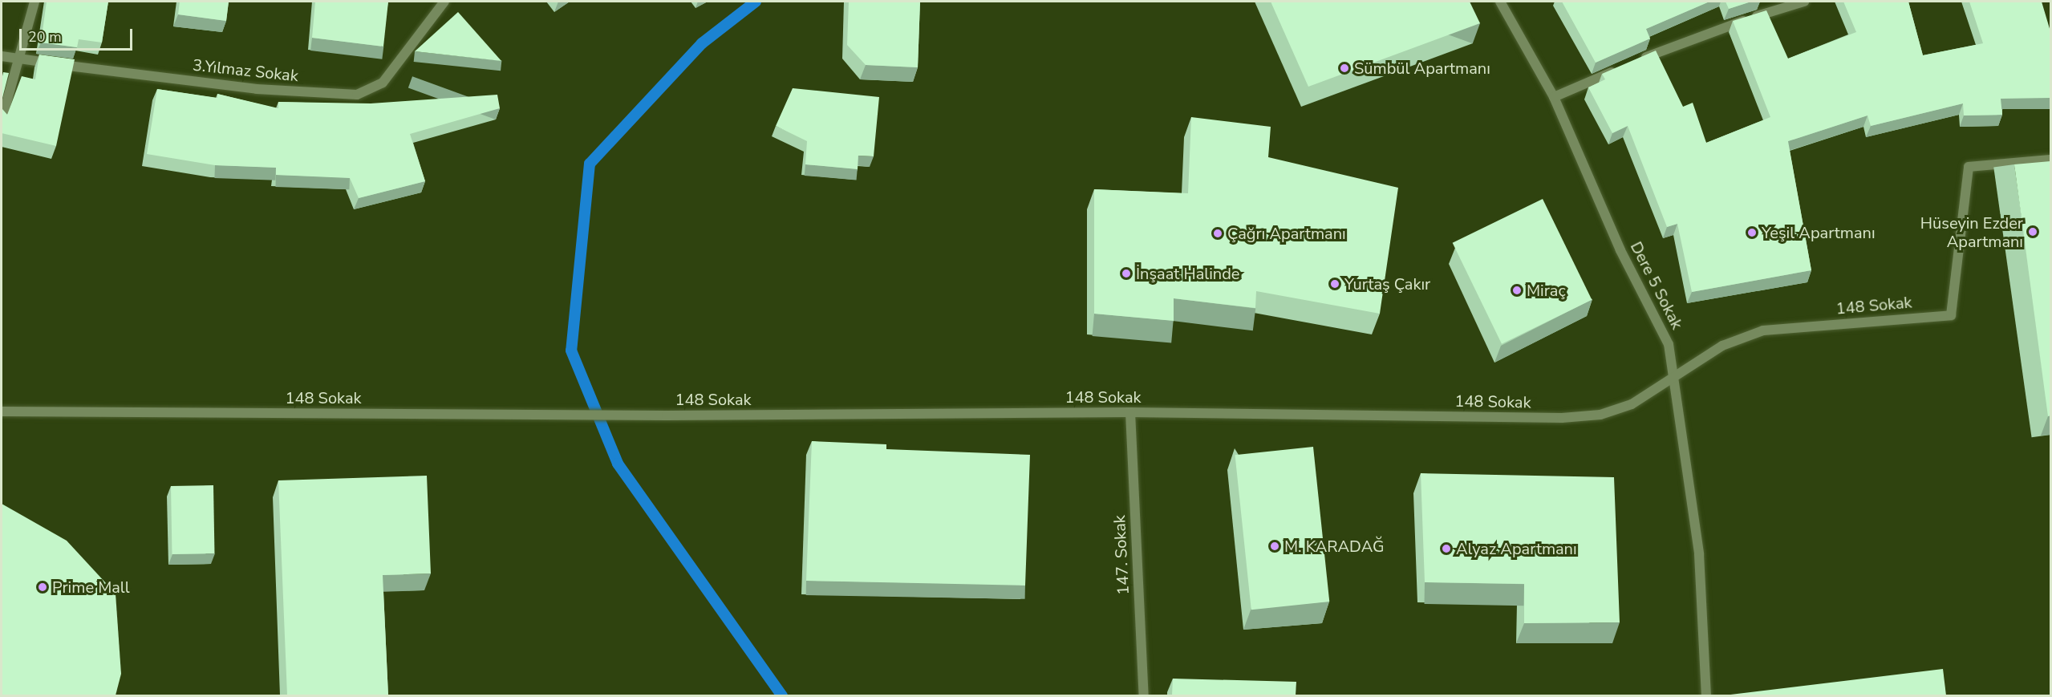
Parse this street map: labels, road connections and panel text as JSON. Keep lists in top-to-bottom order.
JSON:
{
  "streets": {
    "street": [
      "3.Yılmaz Sokak",
      "Dere 5 Sokak",
      "148 Sokak",
      "147. Sokak"
    ]
  },
  "crossings": [
    ["Dere 5 Sokak", "148 Sokak"],
    ["148 Sokak", "147. Sokak"]
  ],
  "places": [
    "Sümbül Apartmanı",
    "Hüseyin Ezder Apartmanı",
    "Yeşil Apartmanı",
    "Çağrı Apartmanı",
    "İnşaat Halinde",
    "Yurtaş Çakır",
    "Miraç",
    "M. KARADAĞ",
    "Alyaz Apartmanı",
    "Prime Mall"
  ],
  "scale_bar": "20 m"
}
